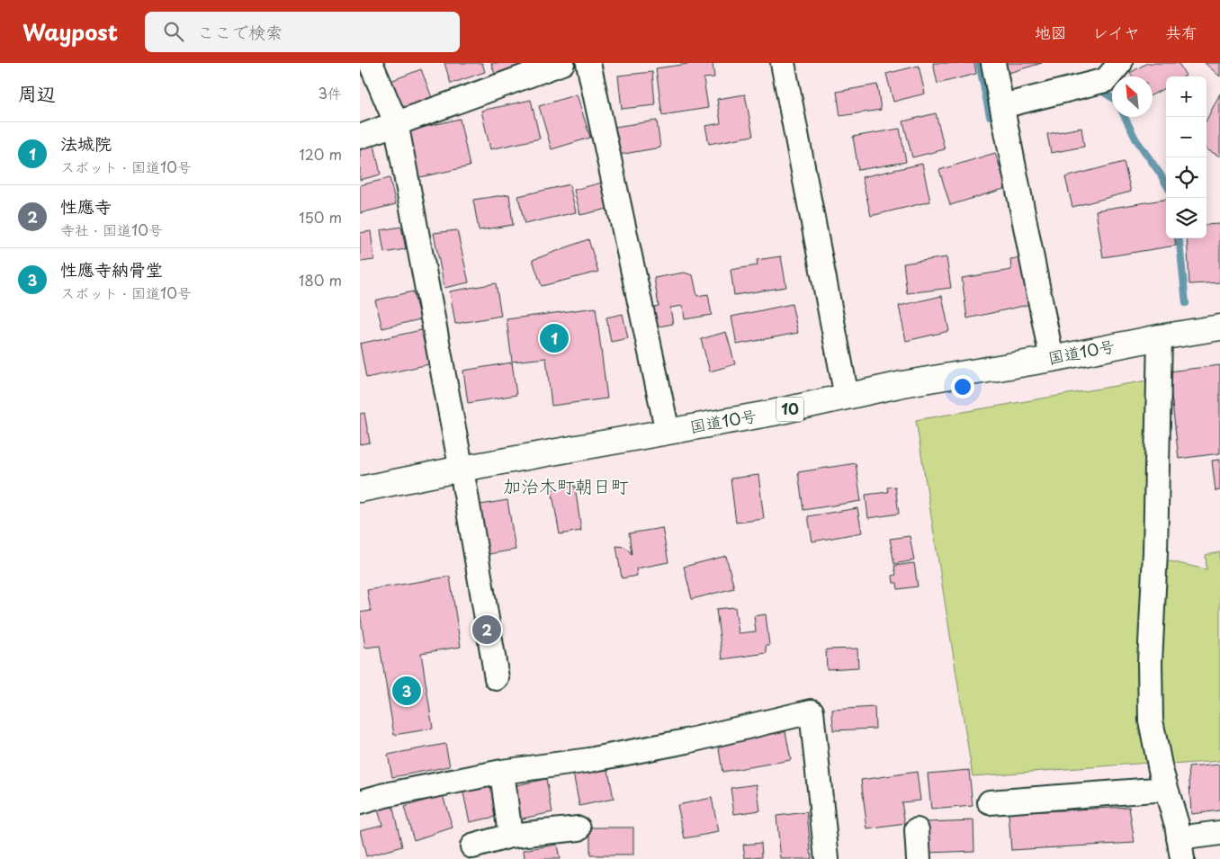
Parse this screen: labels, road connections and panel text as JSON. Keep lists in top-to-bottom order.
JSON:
{
  "streets": {
    "highway": ["国道10号", "10"]
  },
  "districts": ["加治木町朝日町"],
  "north": "top left",
  "page": {
    "header": "Waypost",
    "search": "ここで検索",
    "nav": ["地図", "レイヤ", "共有"],
    "heading": ["周辺", "3件"],
    "map_buttons": ["+", "−"],
    "list": [
      {
        "mark": "1",
        "name": "法城院",
        "note": "スポット · 国道10号",
        "value": "120 m"
      },
      {
        "mark": "2",
        "name": "性應寺",
        "note": "寺社 · 国道10号",
        "value": "150 m"
      },
      {
        "mark": "3",
        "name": "性應寺納骨堂",
        "note": "スポット · 国道10号",
        "value": "180 m"
      }
    ],
    "pins": ["1", "2", "3"]
  }
}
